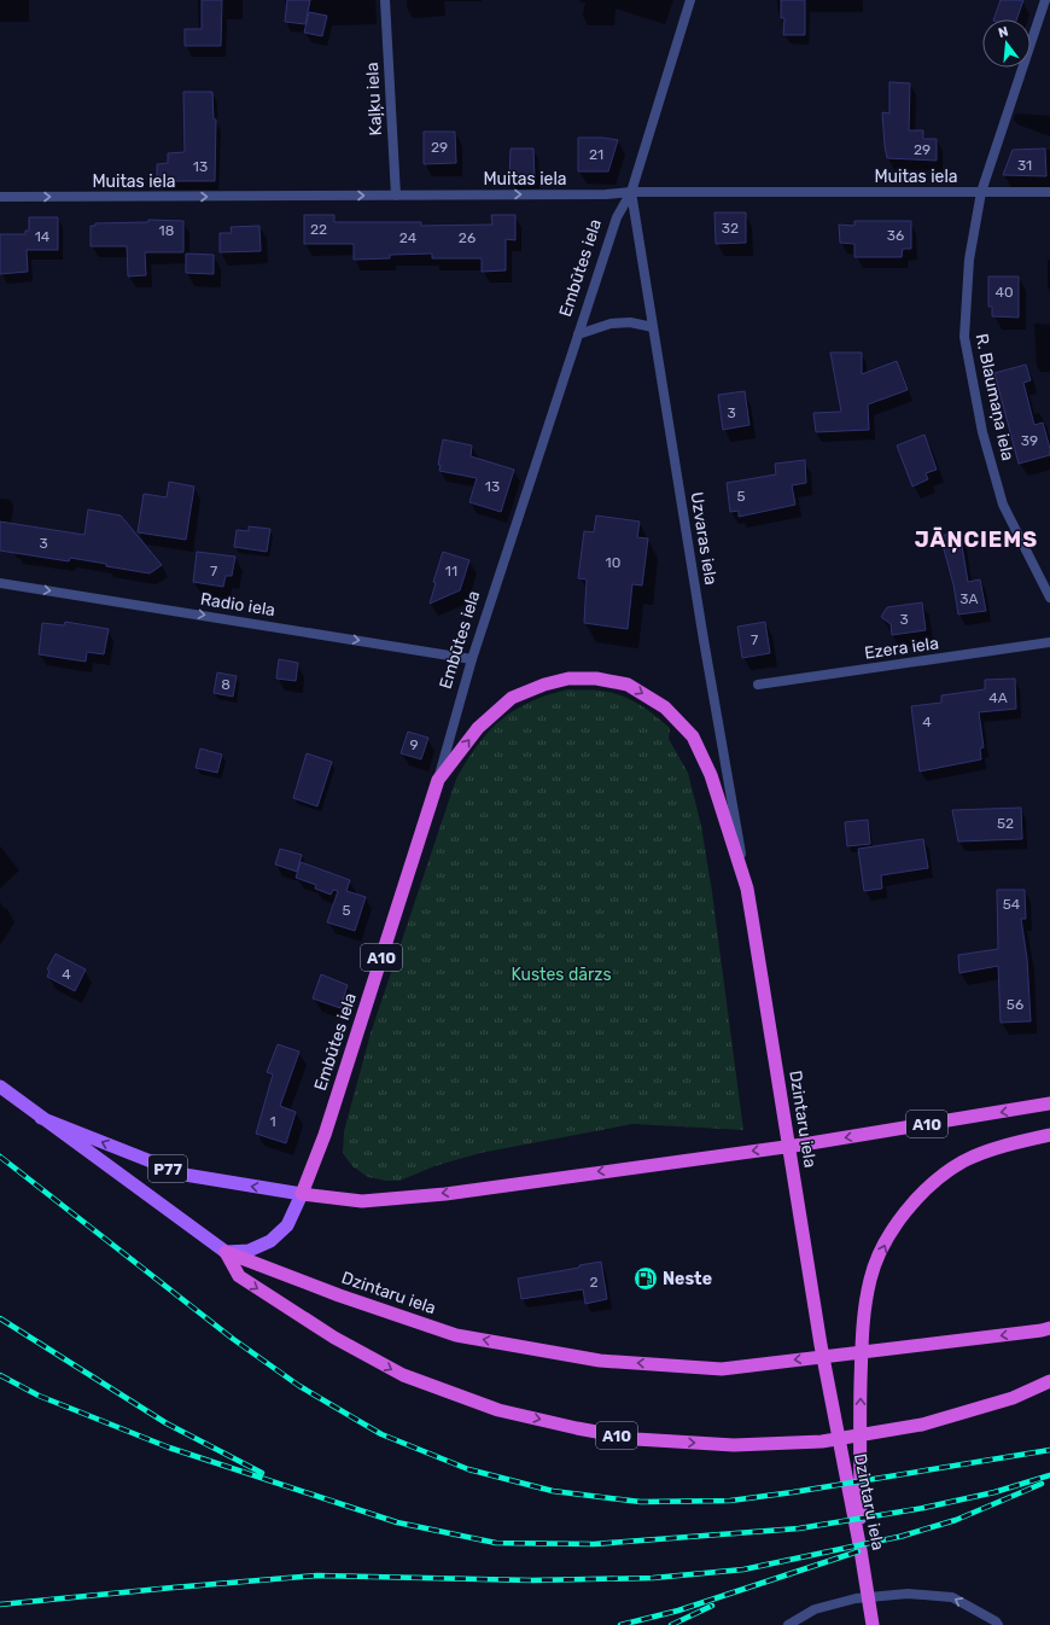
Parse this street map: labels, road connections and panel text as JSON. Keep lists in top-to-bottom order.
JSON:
{
  "streets": {
    "highway": ["Embūtes iela", "A10", "Dzintaru iela"],
    "main road": ["P77"],
    "street": [
      "Kaļķu iela",
      "Muitas iela",
      "R. Blaumaņa iela",
      "Uzvaras iela",
      "Radio iela",
      "Ezera iela"
    ]
  },
  "crossings": [
    ["Kaļķu iela", "Muitas iela"],
    ["Muitas iela", "Embūtes iela"],
    ["Muitas iela", "R. Blaumaņa iela"],
    ["Muitas iela", "Uzvaras iela"],
    ["Embūtes iela", "Uzvaras iela"],
    ["Embūtes iela", "Radio iela"],
    ["Embūtes iela", "A10"],
    ["Embūtes iela", "Dzintaru iela"],
    ["Embūtes iela", "P77"],
    ["Uzvaras iela", "A10"],
    ["Uzvaras iela", "Dzintaru iela"],
    ["A10", "Dzintaru iela"],
    ["A10", "P77"],
    ["Dzintaru iela", "P77"]
  ],
  "one_way": ["Muitas iela", "Radio iela"],
  "districts": ["JĀŅCIEMS"],
  "parks": ["Kustes dārzs"],
  "places": {
    "fuel station": ["Neste"]
  },
  "house_numbers": [
    "29",
    "29",
    "21",
    "31",
    "13",
    "32",
    "22",
    "18",
    "36",
    "14",
    "24",
    "26",
    "40",
    "3",
    "39",
    "13",
    "5",
    "3",
    "10",
    "7",
    "11",
    "3A",
    "3",
    "7",
    "8",
    "4A",
    "4",
    "9",
    "52",
    "54",
    "5",
    "4",
    "56",
    "1",
    "2"
  ],
  "north": "top"
}
